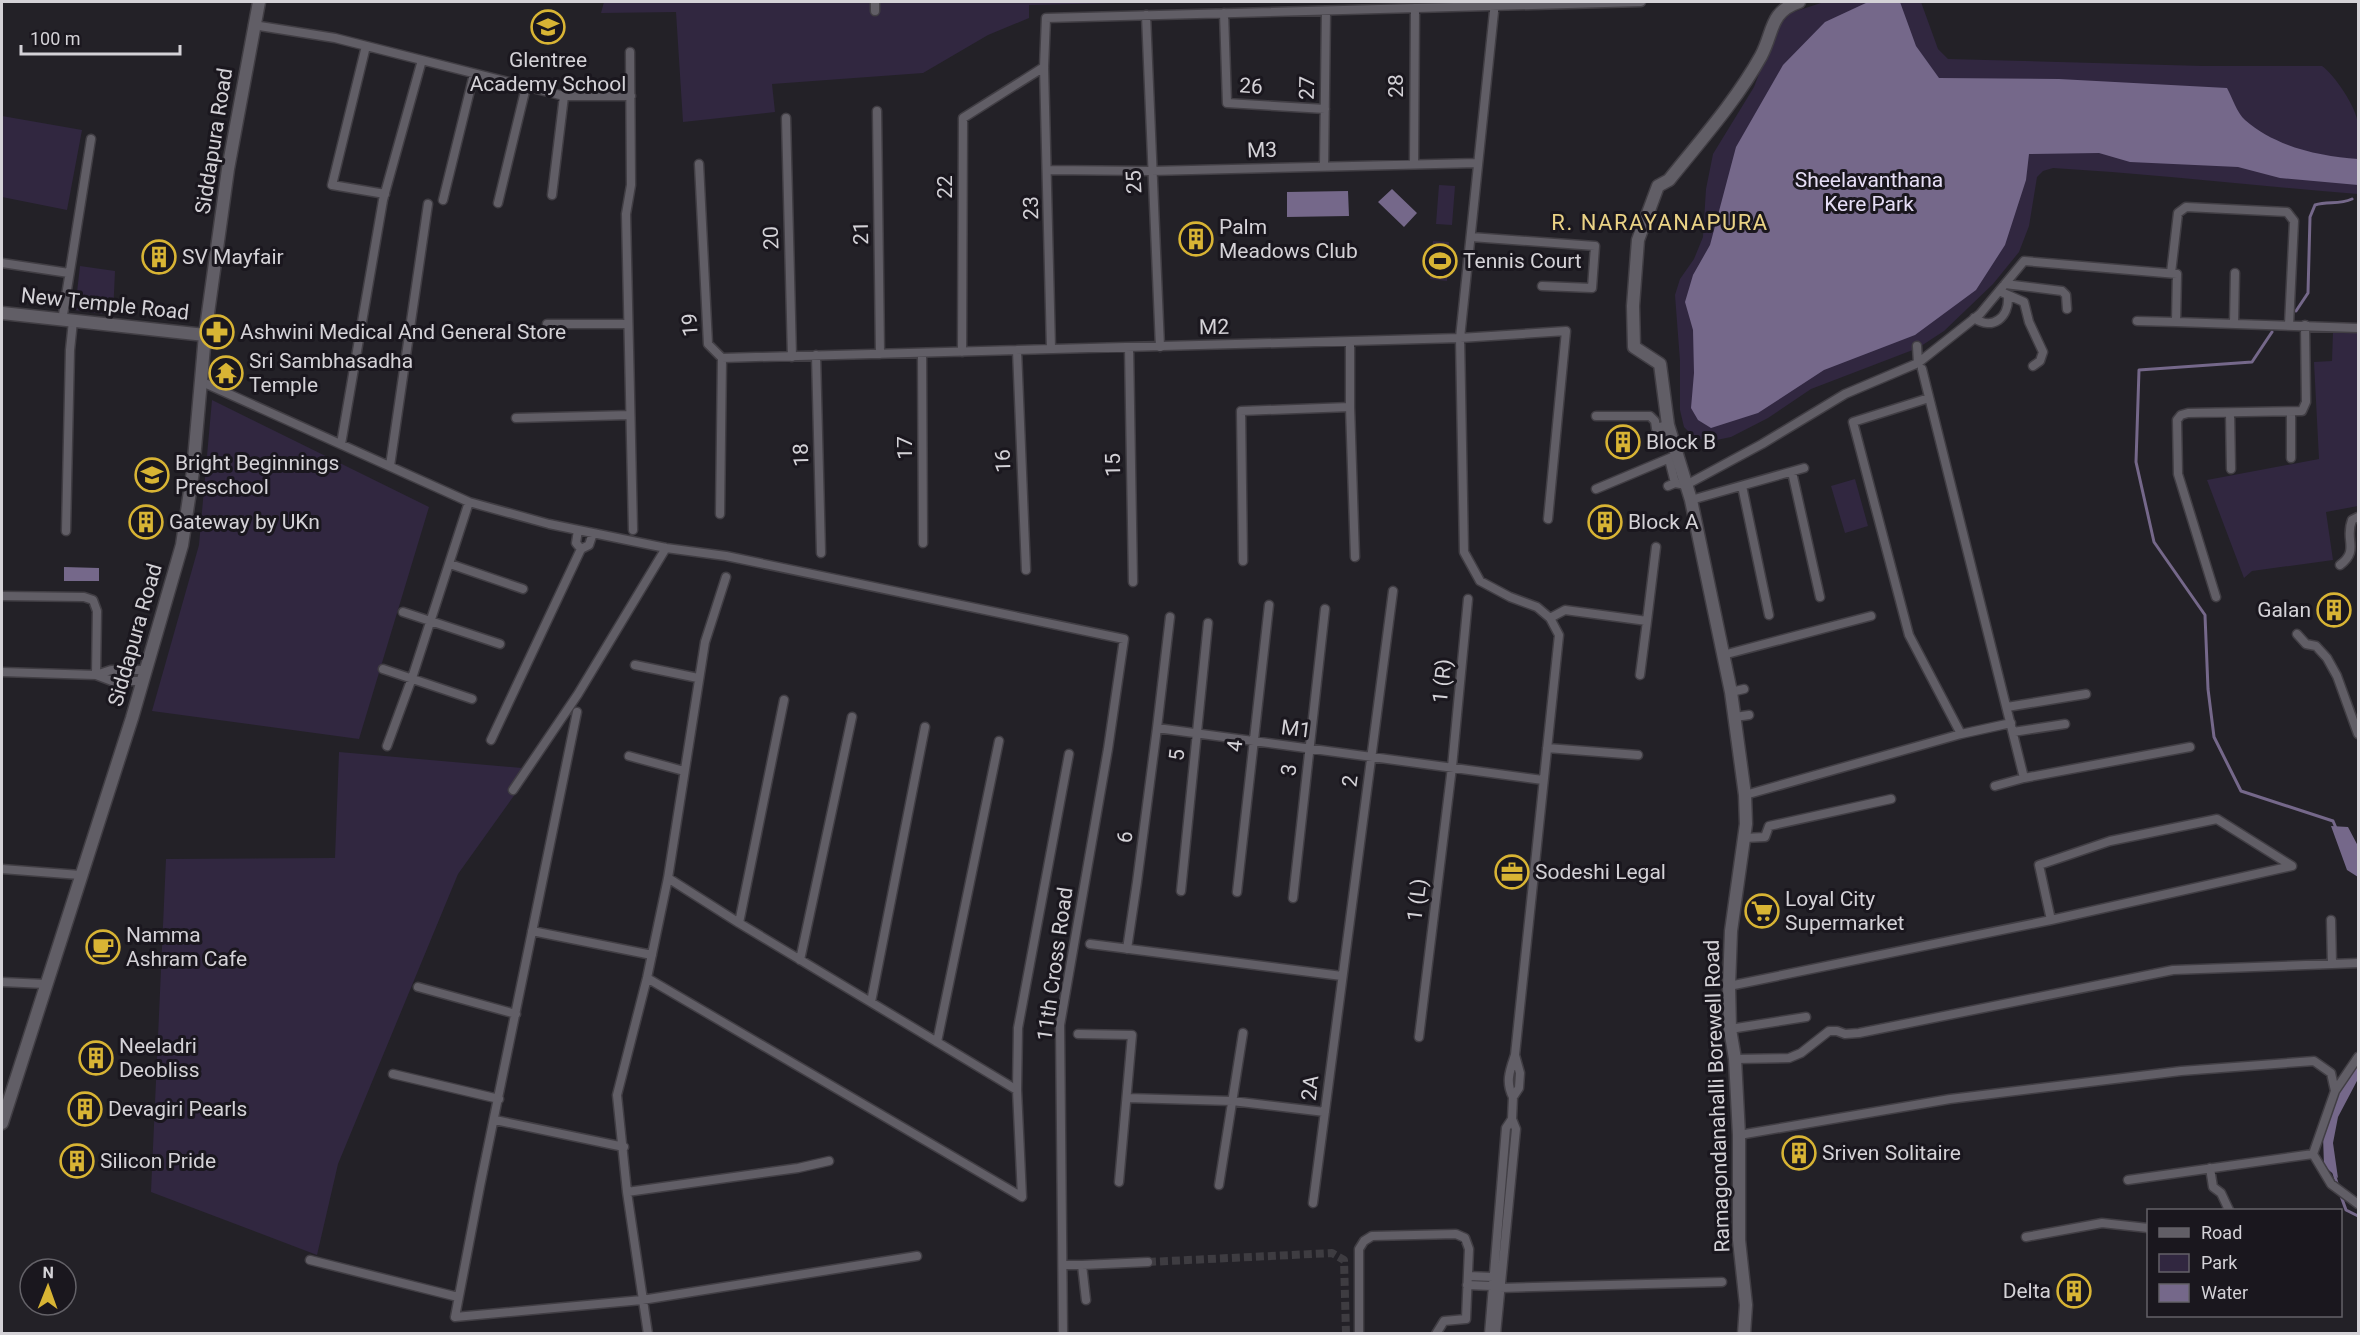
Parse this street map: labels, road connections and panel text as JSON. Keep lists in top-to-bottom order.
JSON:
{
  "streets": {
    "street": [
      "26",
      "28",
      "27",
      "Siddapura Road",
      "M3",
      "25",
      "22",
      "23",
      "21",
      "20",
      "New Temple Road",
      "19",
      "M2",
      "17",
      "18",
      "16",
      "15",
      "1 (R)",
      "M1",
      "4",
      "5",
      "3",
      "2",
      "6",
      "1 (L)",
      "11th Cross Road",
      "2A",
      "Ramagondanahalli Borewell Road"
    ]
  },
  "crossings": [
    ["26", "27"],
    ["28", "M3"],
    ["27", "M3"],
    ["Siddapura Road", "New Temple Road"],
    ["M3", "25"],
    ["M3", "23"],
    ["25", "23"],
    ["25", "M2"],
    ["22", "23"],
    ["22", "M2"],
    ["23", "M2"],
    ["21", "M2"],
    ["20", "M2"],
    ["19", "M2"],
    ["M2", "17"],
    ["M2", "18"],
    ["M2", "16"],
    ["M2", "15"],
    ["1 (R)", "M1"],
    ["1 (R)", "1 (L)"],
    ["M1", "4"],
    ["M1", "5"],
    ["M1", "3"],
    ["M1", "2"],
    ["M1", "6"],
    ["M1", "1 (L)"],
    ["2", "2A"]
  ],
  "districts": ["R. NARAYANAPURA"],
  "parks": ["Sheelavanthana Kere Park"],
  "places": {
    "school or university": ["Glentree Academy School", "Bright Beginnings Preschool"],
    "building": [
      "Palm Meadows Club",
      "SV Mayfair",
      "Block B",
      "Gateway by UKn",
      "Block A",
      "Galan",
      "Neeladri Deobliss",
      "Devagiri Pearls",
      "Sriven Solitaire",
      "Silicon Pride",
      "Delta"
    ],
    "sports": ["Tennis Court"],
    "pharmacy": ["Ashwini Medical And General Store"],
    "temple": ["Sri Sambhasadha Temple"],
    "office": ["Sodeshi Legal"],
    "supermarket": ["Loyal City Supermarket"],
    "cafe": ["Namma Ashram Cafe"]
  },
  "legend": ["Road", "Park", "Water"],
  "scale_bar": "100 m",
  "north": "top"
}
